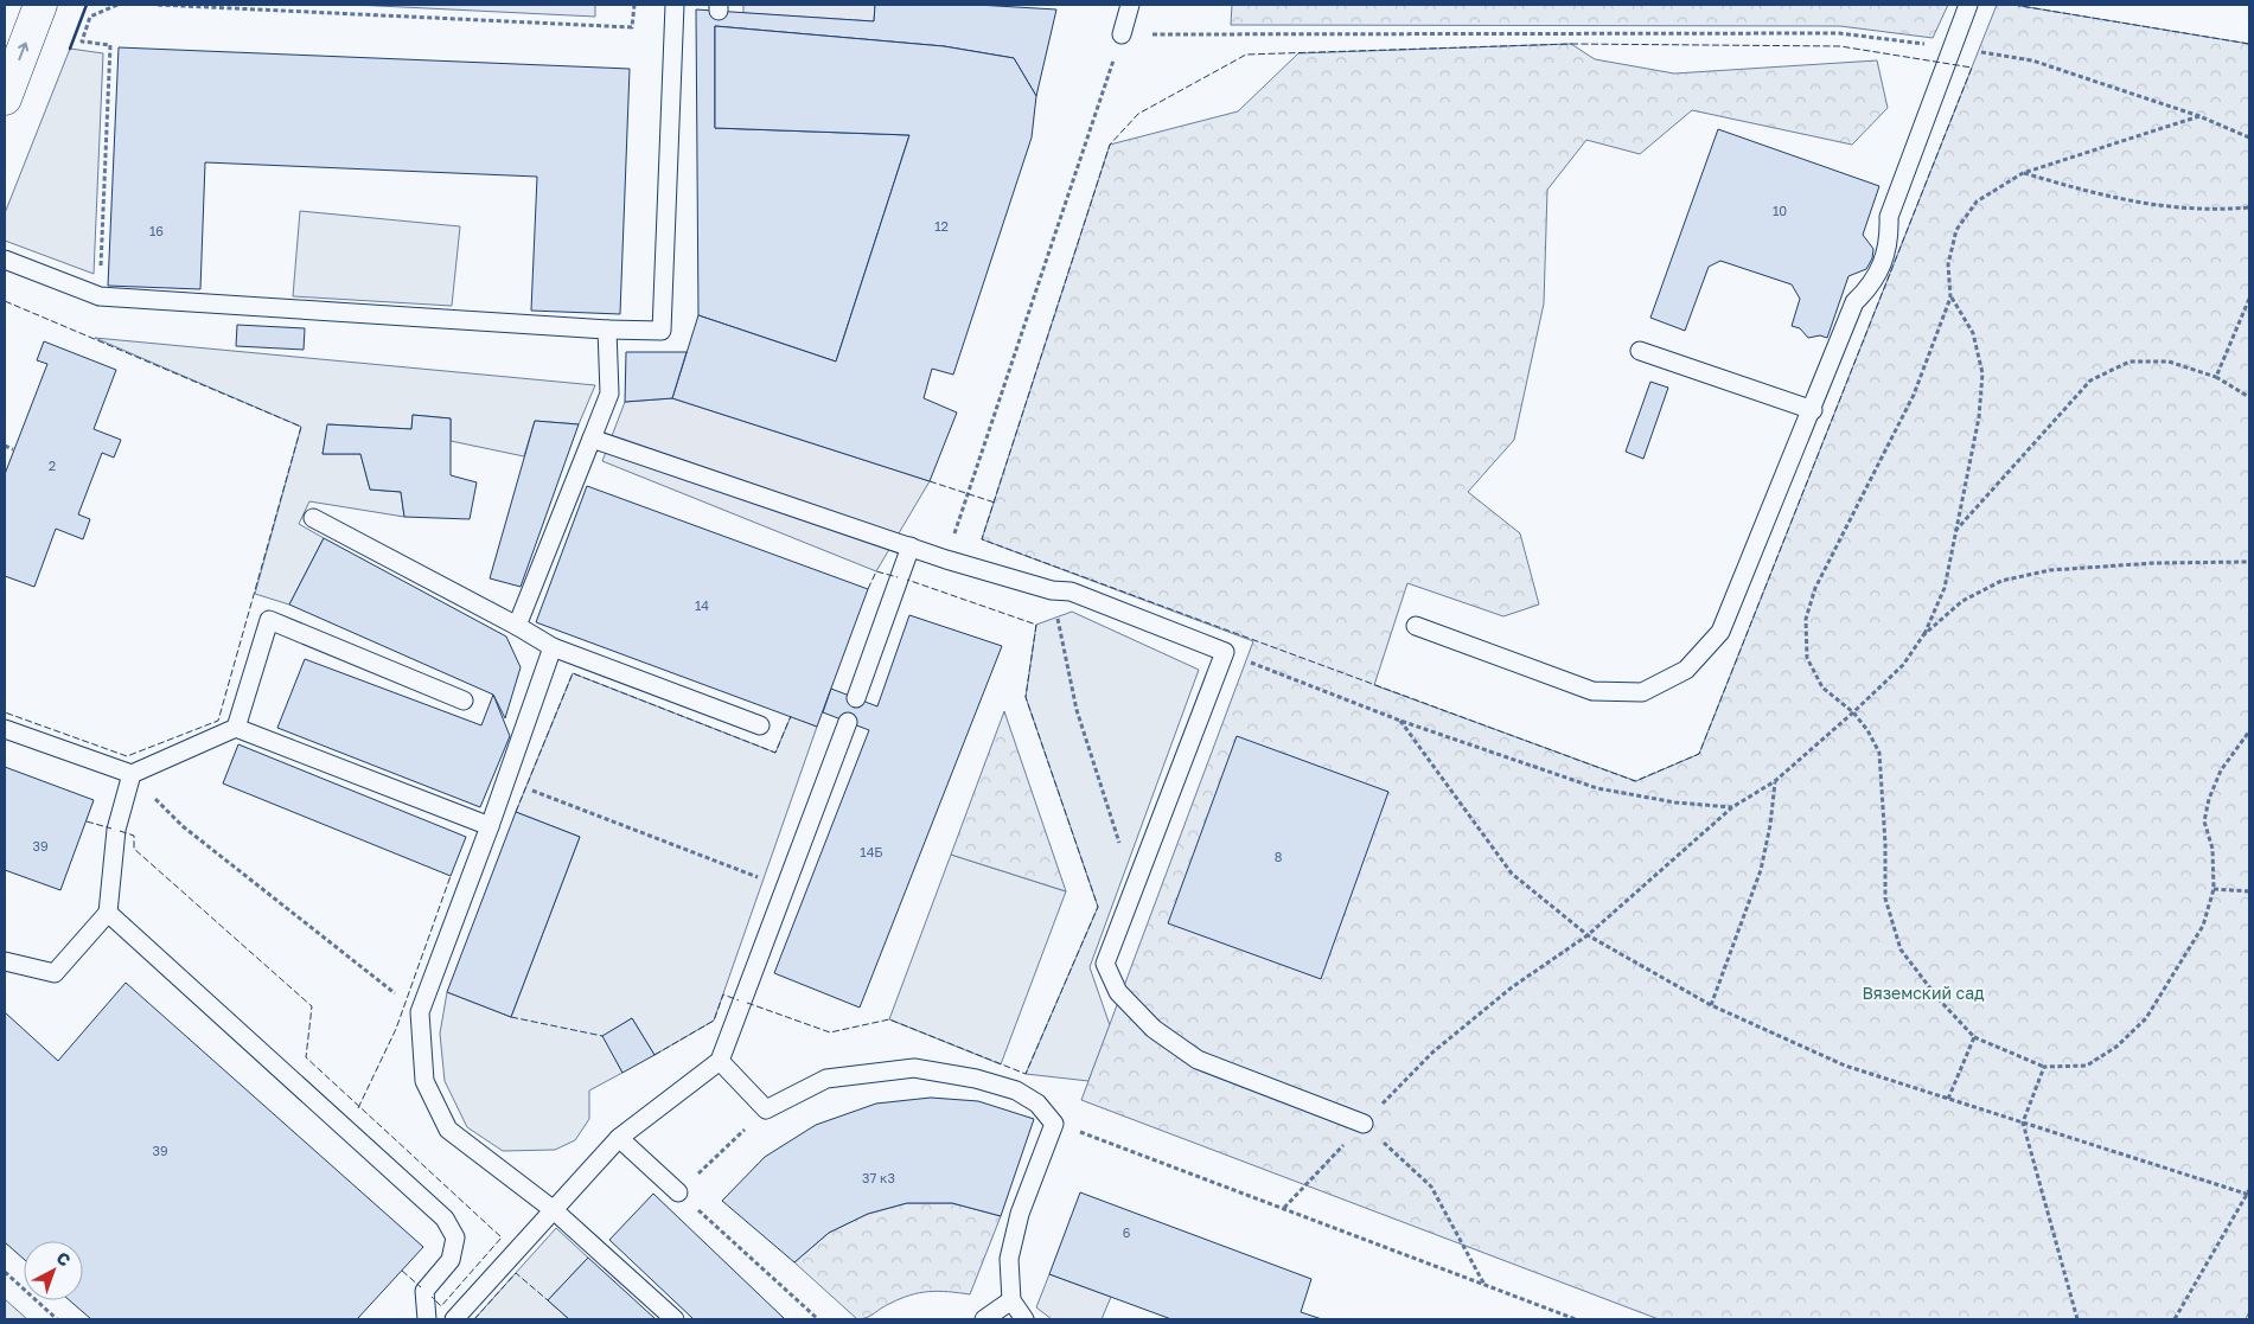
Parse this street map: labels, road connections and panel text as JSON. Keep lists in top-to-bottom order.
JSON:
{
  "parks": ["Вяземский сад"],
  "house_numbers": [
    "10",
    "12",
    "16",
    "2",
    "14",
    "39",
    "14Б",
    "8",
    "39",
    "37 к3",
    "6"
  ],
  "north": "top right"
}
